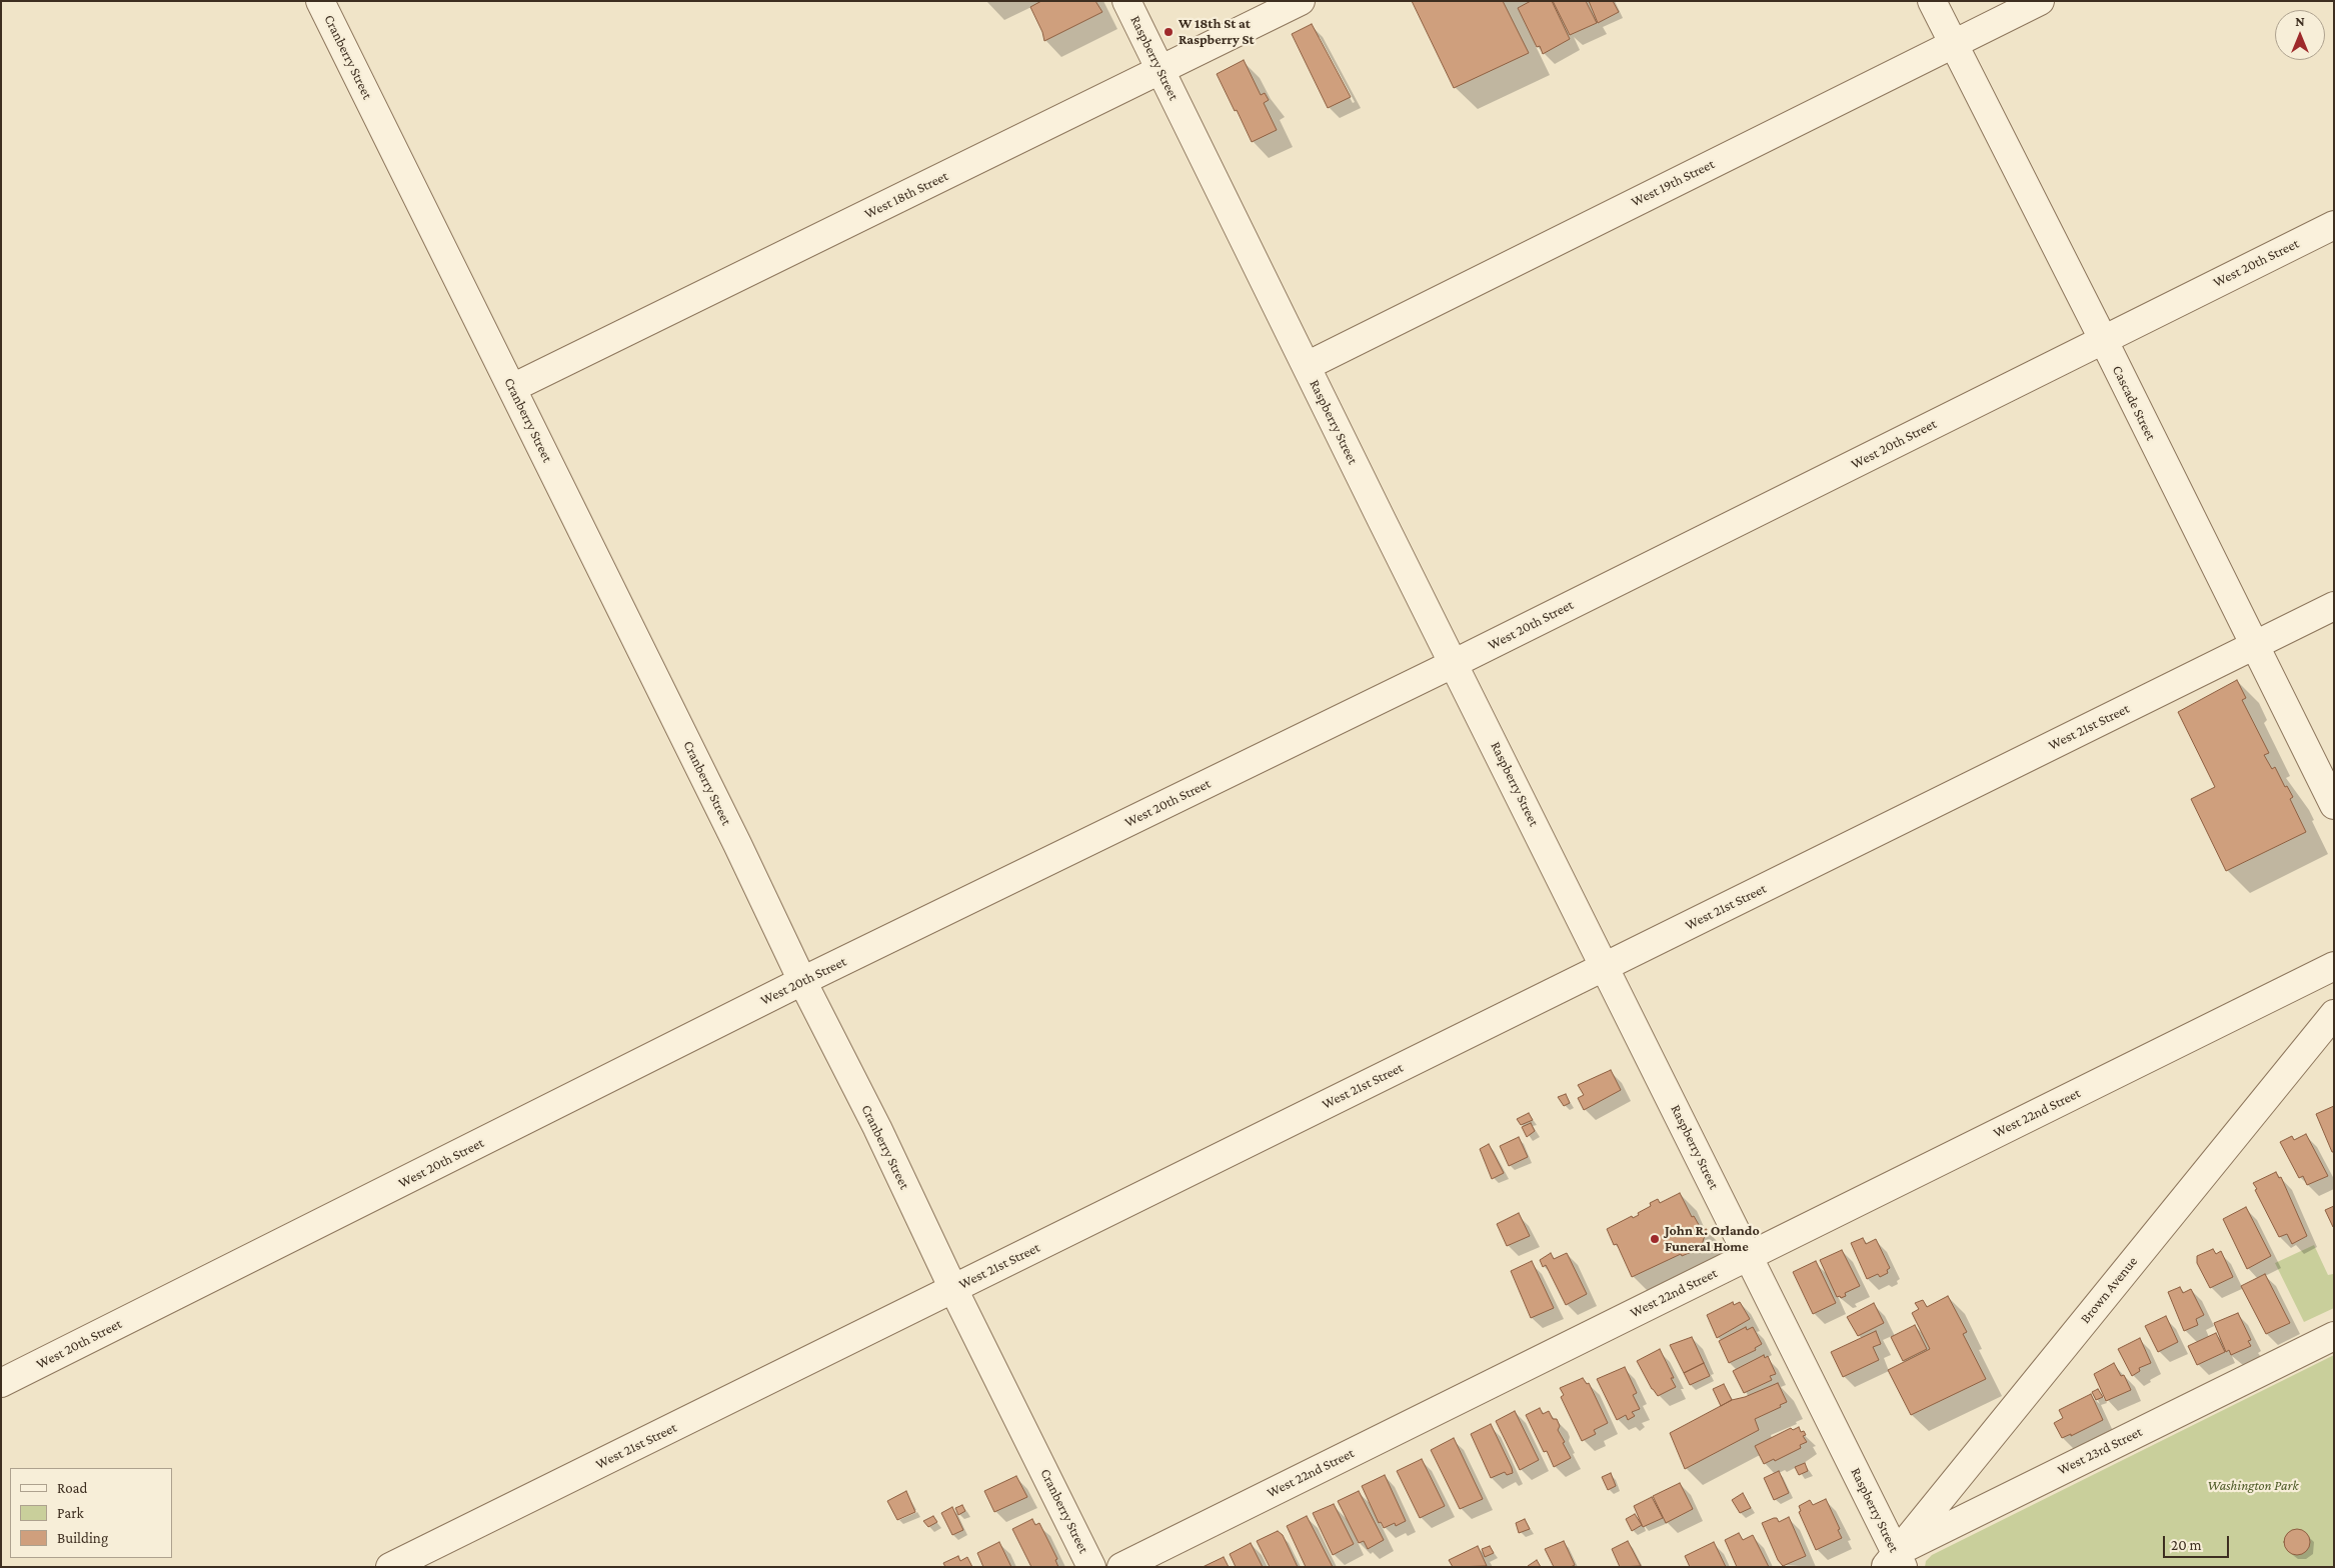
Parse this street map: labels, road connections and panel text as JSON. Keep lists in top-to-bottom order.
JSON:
{
  "streets": {
    "street": [
      "Cranberry Street",
      "Raspberry Street",
      "West 19th Street",
      "West 18th Street",
      "West 20th Street",
      "Cascade Street",
      "West 21st Street",
      "West 22nd Street",
      "Brown Avenue",
      "West 23rd Street"
    ]
  },
  "crossings": [
    ["Cranberry Street", "West 18th Street"],
    ["Cranberry Street", "West 20th Street"],
    ["Cranberry Street", "West 21st Street"],
    ["Raspberry Street", "West 19th Street"],
    ["Raspberry Street", "West 18th Street"],
    ["Raspberry Street", "West 20th Street"],
    ["Raspberry Street", "West 21st Street"],
    ["Raspberry Street", "West 22nd Street"],
    ["Raspberry Street", "Brown Avenue"],
    ["Raspberry Street", "West 23rd Street"],
    ["West 19th Street", "Cascade Street"],
    ["West 20th Street", "Cascade Street"],
    ["Cascade Street", "West 21st Street"],
    ["Brown Avenue", "West 23rd Street"]
  ],
  "parks": ["Washington Park"],
  "places": ["W 18th St at Raspberry St", "John R. Orlando Funeral Home"],
  "legend": ["Road", "Park", "Building"],
  "scale_bar": "20 m",
  "north": "top"
}
